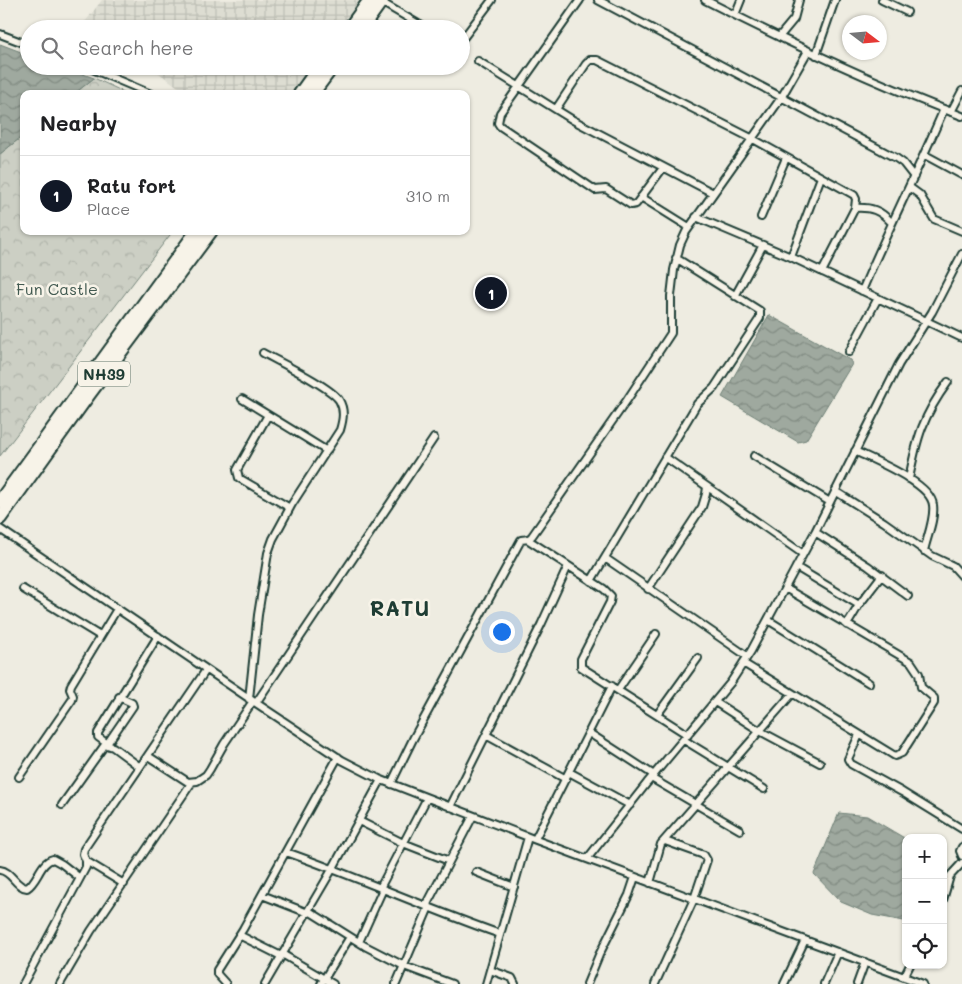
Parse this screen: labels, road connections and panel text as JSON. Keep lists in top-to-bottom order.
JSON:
{
  "streets": {
    "highway": ["NH39"]
  },
  "districts": ["RATU"],
  "parks": ["Fun Castle"],
  "north": "right",
  "page": {
    "search": "Search here",
    "heading": "Nearby",
    "list": [
      {
        "mark": "1",
        "name": "Ratu fort",
        "note": "Place",
        "value": "310 m"
      }
    ],
    "pins": "1",
    "map_buttons": ["+", "−"]
  }
}
